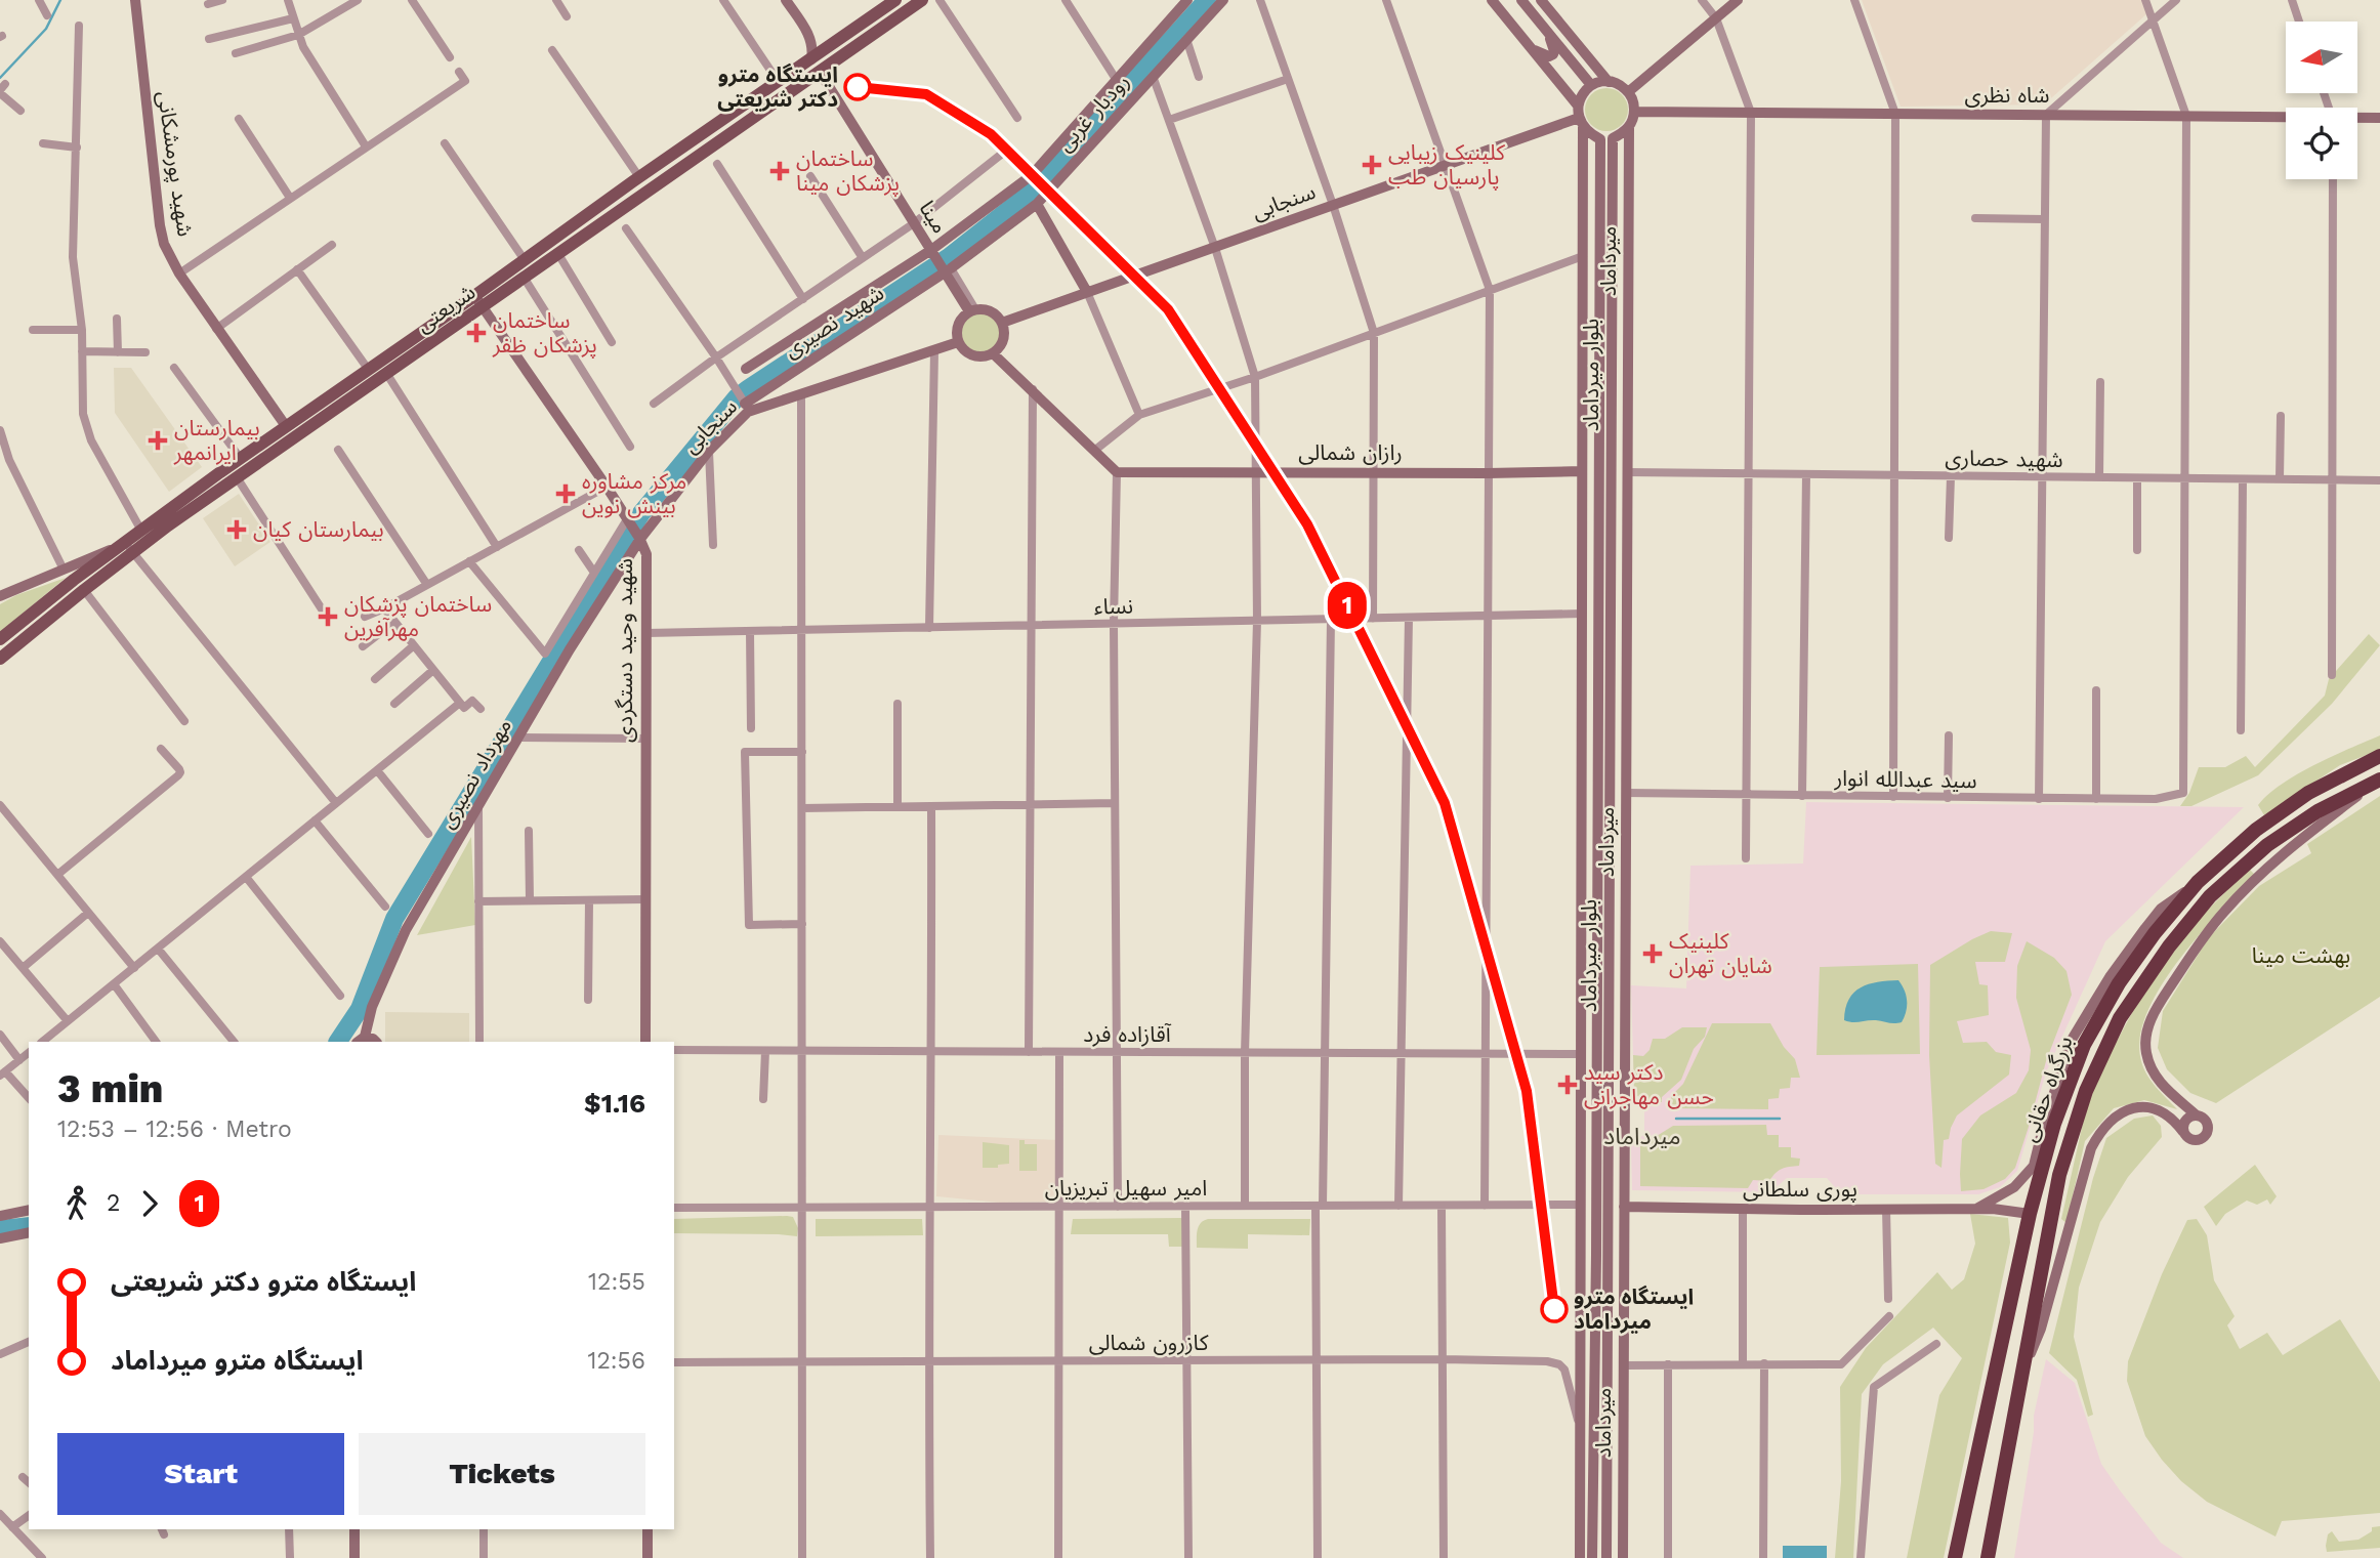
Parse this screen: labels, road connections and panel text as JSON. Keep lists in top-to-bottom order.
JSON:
{
  "streets": {
    "highway": ["بزرگراه حقانی"],
    "main road": [
      "شاه نظری",
      "رودبار غربی",
      "شهید پورمشکانی",
      "سنجابی",
      "مینا",
      "میرداماد",
      "شریعتی",
      "شهید نصیری",
      "بلوار میرداماد",
      "رازان شمالی",
      "شهید وحید دستگردی",
      "مهرداد نصیری",
      "پوری سلطانی"
    ],
    "street": [
      "شهید حصاری",
      "نساء",
      "سید عبدالله انوار",
      "آقازاده فرد",
      "امیر سهیل تبریزیان",
      "کازرون شمالی"
    ]
  },
  "crossings": [
    ["شاه نظری", "سنجابی"],
    ["شاه نظری", "میرداماد"],
    ["شاه نظری", "بلوار میرداماد"],
    ["رودبار غربی", "مینا"],
    ["رودبار غربی", "شهید نصیری"],
    ["شهید پورمشکانی", "شریعتی"],
    ["سنجابی", "مینا"],
    ["سنجابی", "میرداماد"],
    ["سنجابی", "شهید نصیری"],
    ["سنجابی", "بلوار میرداماد"],
    ["سنجابی", "شهید وحید دستگردی"],
    ["سنجابی", "مهرداد نصیری"],
    ["مینا", "شریعتی"],
    ["مینا", "شهید نصیری"],
    ["میرداماد", "بلوار میرداماد"],
    ["میرداماد", "رازان شمالی"],
    ["میرداماد", "شهید حصاری"],
    ["میرداماد", "نساء"],
    ["میرداماد", "سید عبدالله انوار"],
    ["میرداماد", "آقازاده فرد"],
    ["میرداماد", "امیر سهیل تبریزیان"],
    ["میرداماد", "پوری سلطانی"],
    ["میرداماد", "کازرون شمالی"],
    ["شریعتی", "شهید وحید دستگردی"],
    ["شهید حصاری", "سید عبدالله انوار"],
    ["نساء", "شهید وحید دستگردی"],
    ["شهید وحید دستگردی", "مهرداد نصیری"],
    ["بزرگراه حقانی", "پوری سلطانی"]
  ],
  "districts": ["میرداماد"],
  "parks": ["بهشت مينا"],
  "places": {
    "other": ["ایستگاه مترو دکتر شریعتی", "ایستگاه مترو میرداماد"],
    "health": [
      "کلینیک زیبایی پارسیان طب",
      "ساختمان پزشكان مينا",
      "ساختمان پزشکان ظفر",
      "بیمارستان ایرانمهر",
      "مرکز مشاوره بینش نوین",
      "بیمارستان کیان",
      "ساختمان پزشکان مهرآفرین",
      "کلینیک شایان تهران",
      "دکتر سید حسن مهاجرانی"
    ]
  },
  "lines": ["metro line 1"],
  "north": "left",
  "page": {
    "on_map": "1",
    "heading": ["3 min", "12:53 – 12:56 · Metro", "$1.16"],
    "legs": ["2", "1"],
    "list": [
      {
        "name": "ایستگاه مترو دکتر شریعتی",
        "value": "12:55"
      },
      {
        "name": "ایستگاه مترو میرداماد",
        "value": "12:56"
      }
    ],
    "buttons": ["Start", "Tickets"]
  }
}
